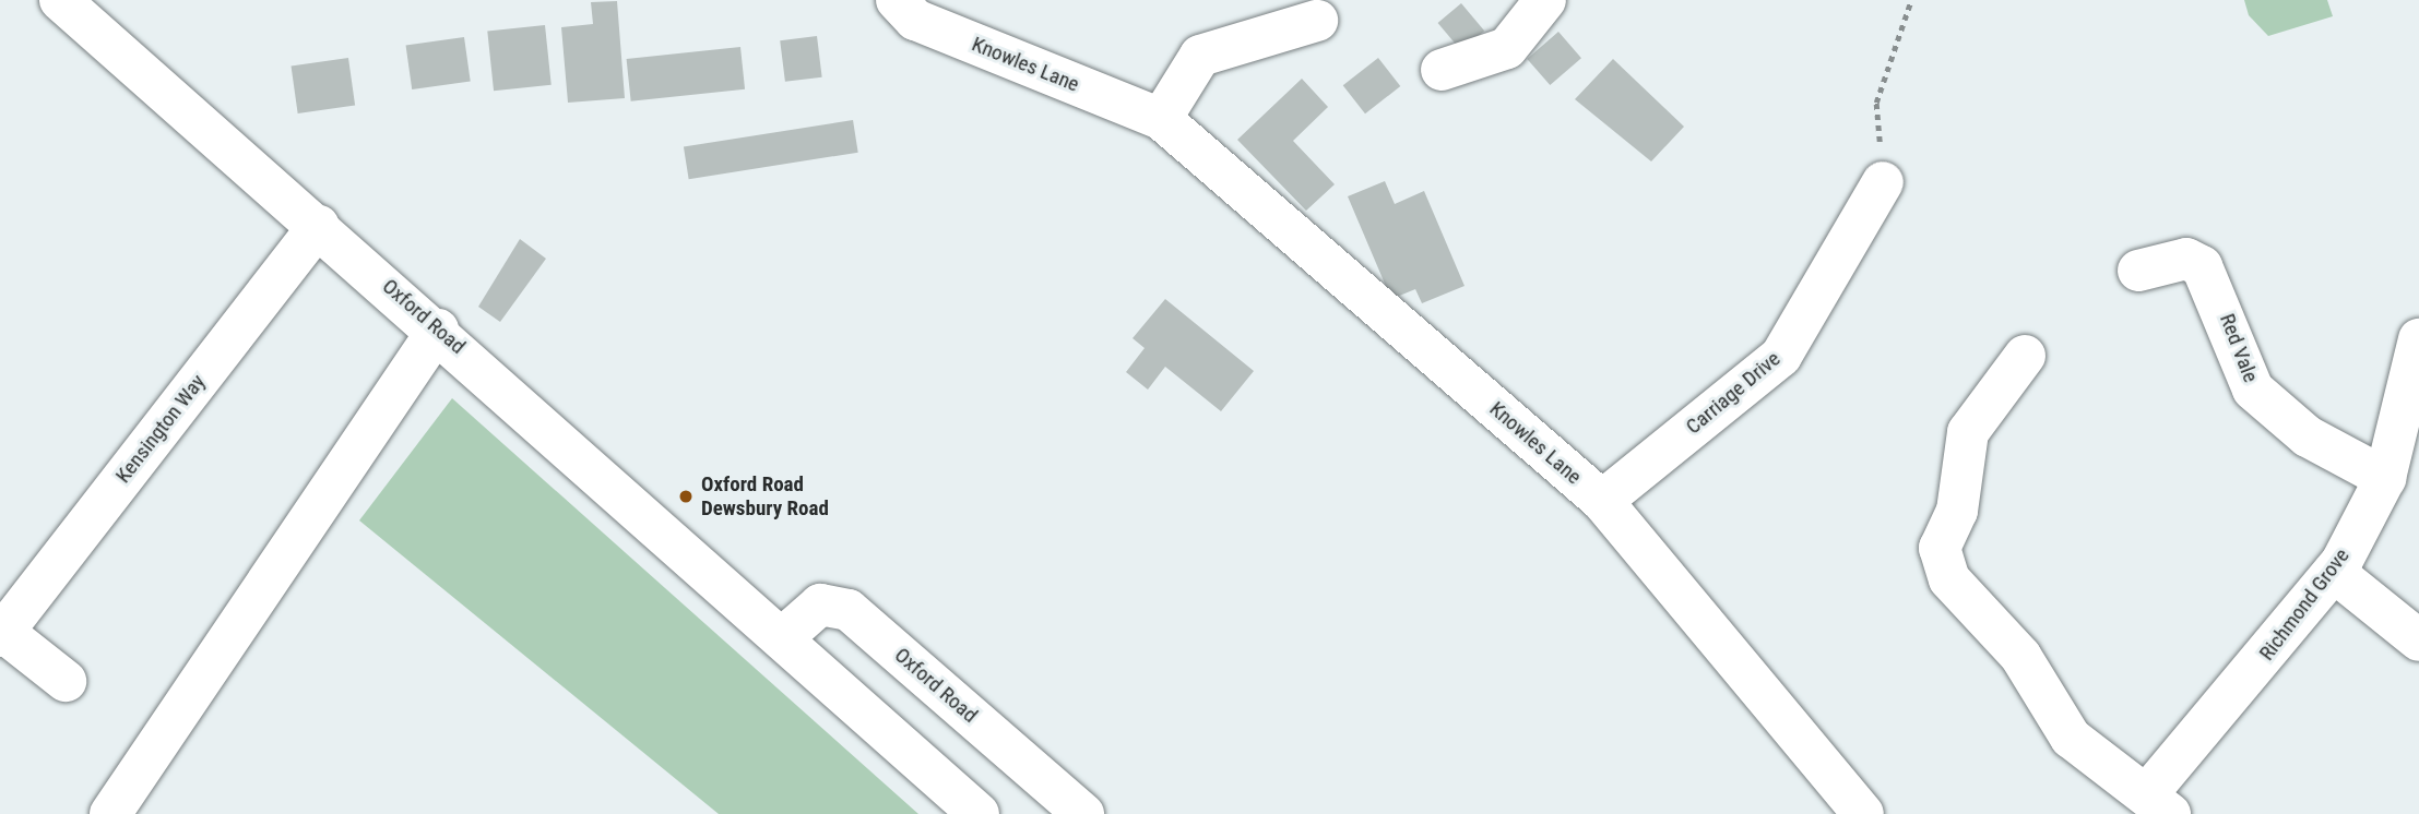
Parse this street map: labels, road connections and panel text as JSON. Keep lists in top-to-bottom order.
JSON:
{
  "streets": {
    "street": [
      "Knowles Lane",
      "Oxford Road",
      "Red Vale",
      "Carriage Drive",
      "Kensington Way",
      "Richmond Grove"
    ]
  },
  "crossings": [
    ["Knowles Lane", "Carriage Drive"],
    ["Oxford Road", "Kensington Way"],
    ["Red Vale", "Richmond Grove"]
  ],
  "places": ["Oxford Road Dewsbury Road"]
}
